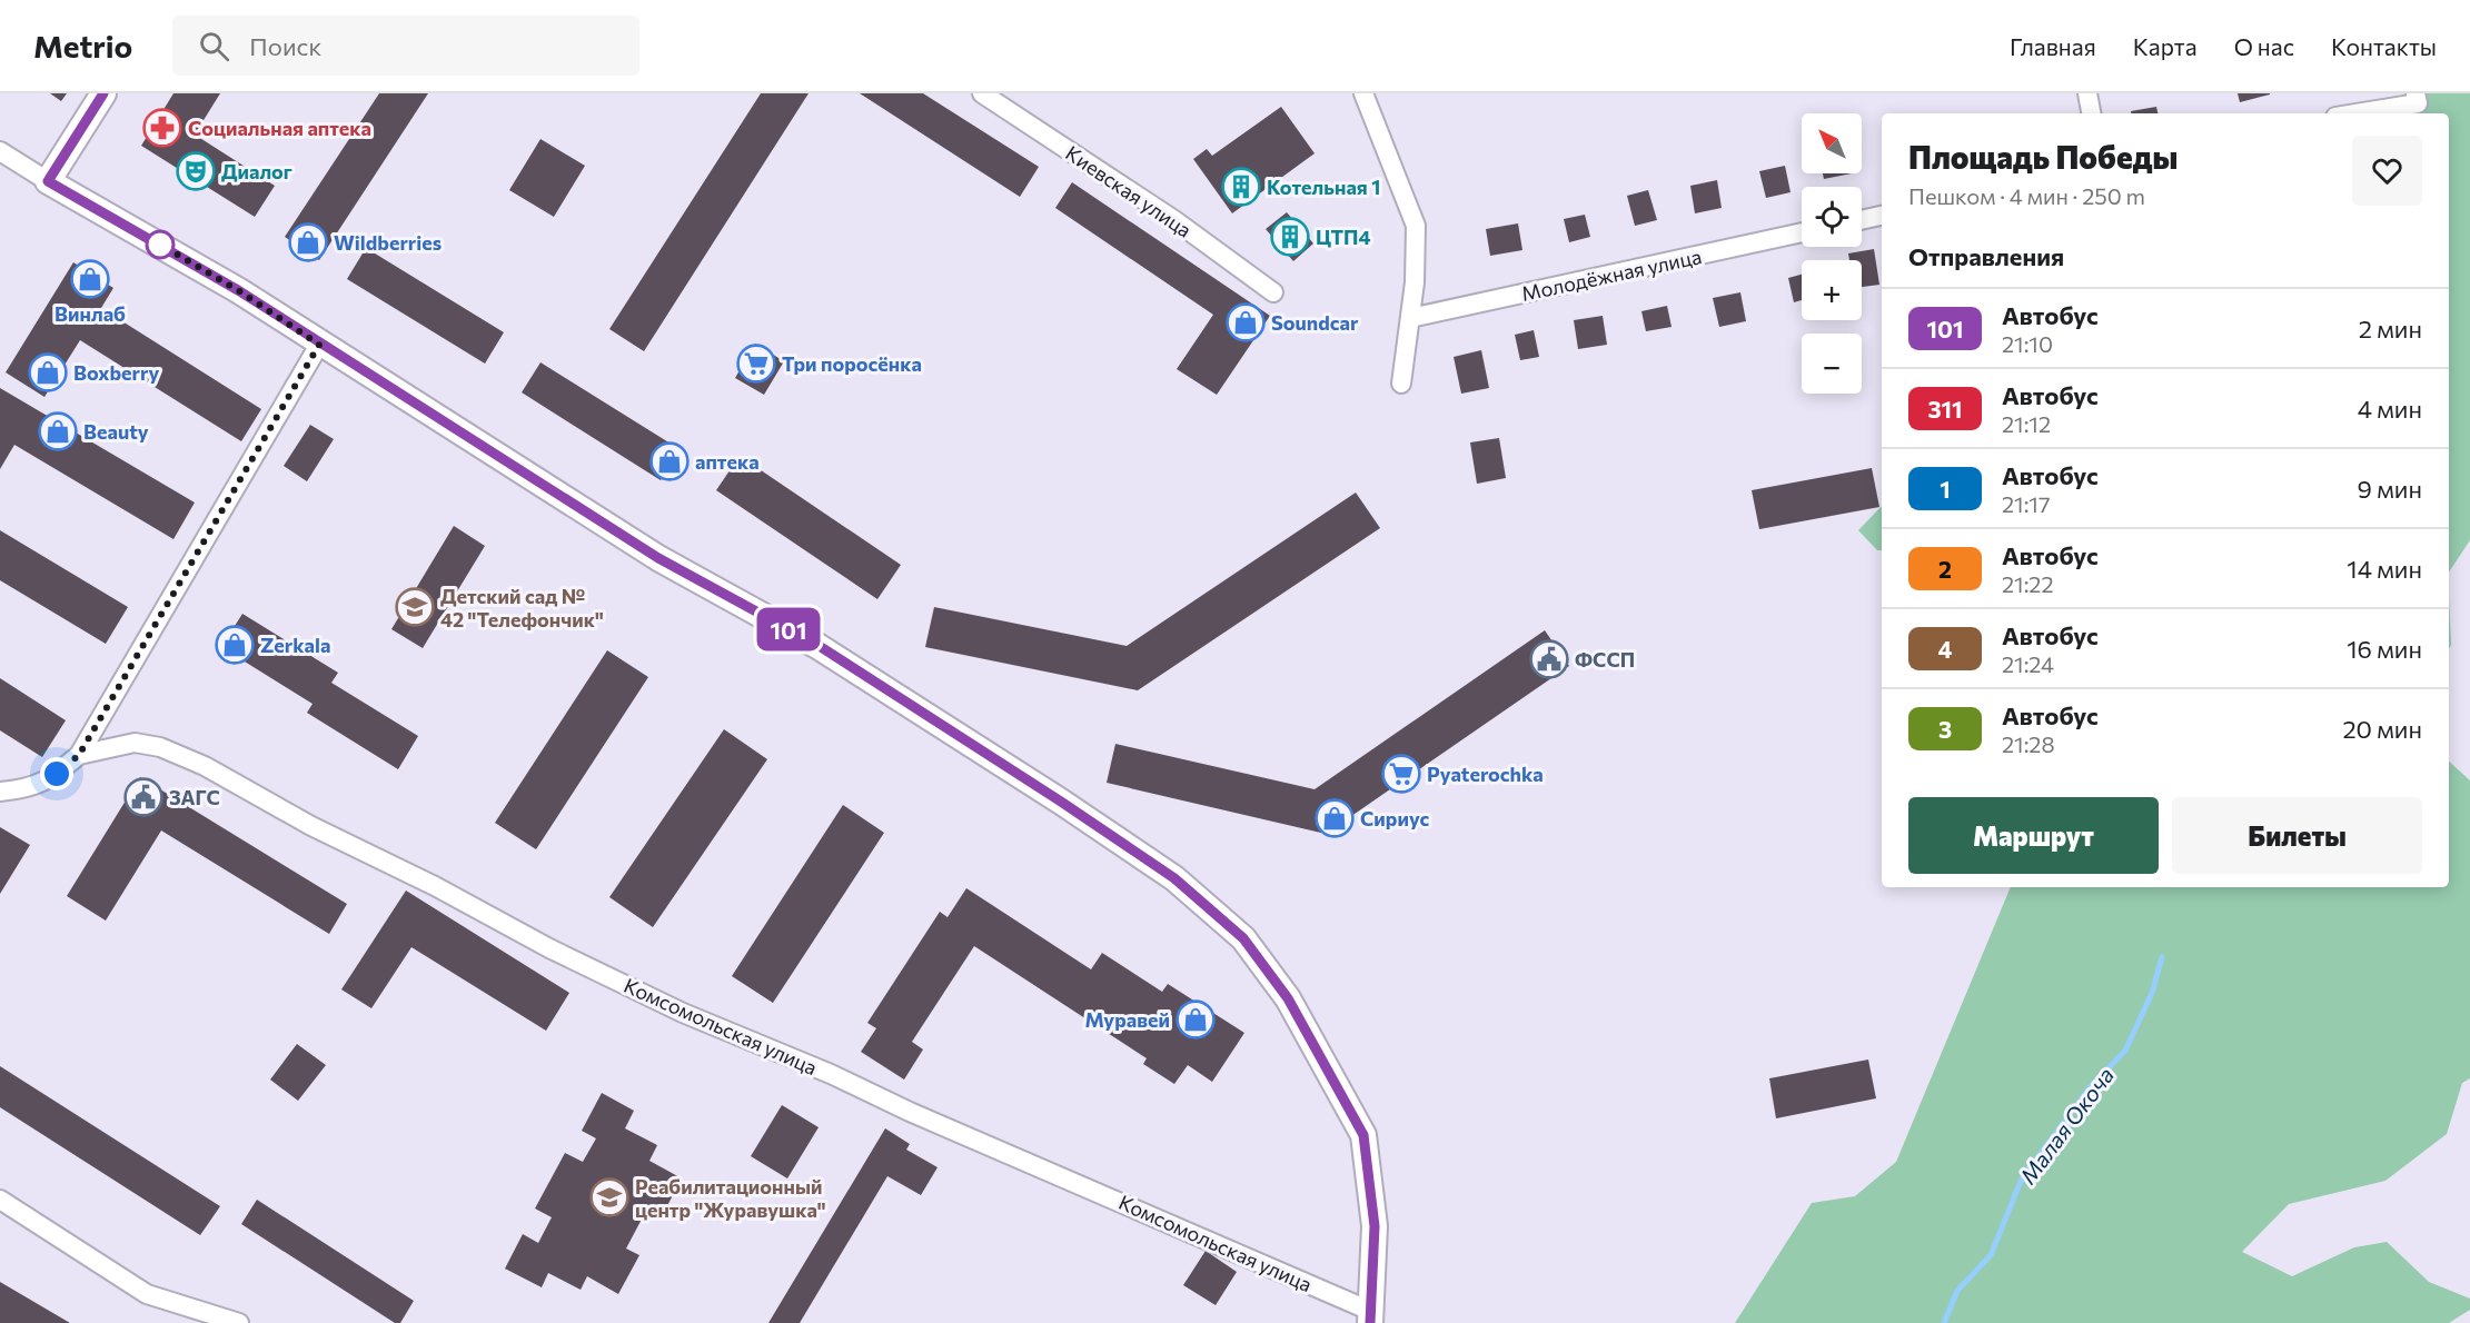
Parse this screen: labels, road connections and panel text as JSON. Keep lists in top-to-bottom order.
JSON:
{
  "streets": {
    "street": ["Киевская улица", "Молодёжная улица", "Комсомольская улица"]
  },
  "water": ["Малая Окоча"],
  "places": {
    "pharmacy": ["Социальная аптека"],
    "theatre": ["Диалог"],
    "building": ["Котельная 1", "ЦТП4"],
    "shop": [
      "Wildberries",
      "Винлаб",
      "Soundcar",
      "Boxberry",
      "Beauty",
      "аптека",
      "Zerkala",
      "Сириус",
      "Муравей"
    ],
    "supermarket": ["Три поросёнка", "Pyaterochka"],
    "school or university": ["Детский сад № 42 \"Телефончик\"", "Реабилитационный центр \"Журавушка\""],
    "public building": ["ФССП", "ЗАГС"]
  },
  "lines": ["bus line 101"],
  "north": "top left",
  "page": {
    "header": "Metrio",
    "search": "Поиск",
    "nav": [
      "Главная",
      "Карта",
      "О нас",
      "Контакты"
    ],
    "on_map": "101",
    "map_buttons": ["+", "−"],
    "heading": [
      ["Площадь Победы", "Пешком · 4 мин · 250 m"],
      "Отправления"
    ],
    "list": [
      {
        "mark": "101",
        "name": "Автобус",
        "note": "21:10",
        "value": "2 мин"
      },
      {
        "mark": "311",
        "name": "Автобус",
        "note": "21:12",
        "value": "4 мин"
      },
      {
        "mark": "1",
        "name": "Автобус",
        "note": "21:17",
        "value": "9 мин"
      },
      {
        "mark": "2",
        "name": "Автобус",
        "note": "21:22",
        "value": "14 мин"
      },
      {
        "mark": "4",
        "name": "Автобус",
        "note": "21:24",
        "value": "16 мин"
      },
      {
        "mark": "3",
        "name": "Автобус",
        "note": "21:28",
        "value": "20 мин"
      }
    ],
    "buttons": ["Маршрут", "Билеты"]
  }
}
